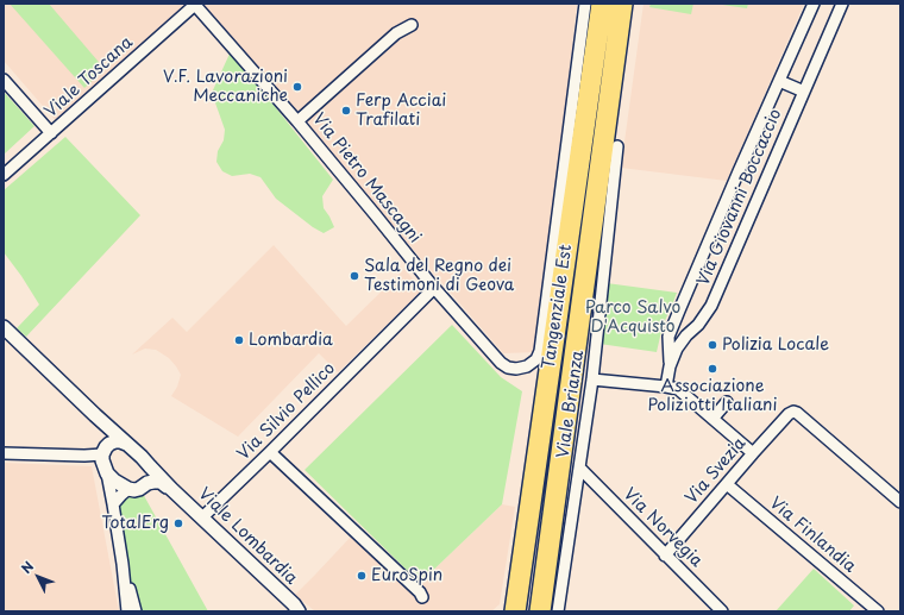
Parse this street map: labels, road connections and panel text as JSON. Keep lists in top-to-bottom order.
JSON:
{
  "streets": {
    "highway": ["Tangenziale Est"],
    "street": [
      "Viale Toscana",
      "Via Pietro Mascagni",
      "Via Giovanni Boccaccio",
      "Viale Brianza",
      "Via Silvio Pellico",
      "Via Svezia",
      "Via Norvegia",
      "Via Finlandia",
      "Viale Lombardia"
    ]
  },
  "crossings": [
    ["Viale Toscana", "Via Pietro Mascagni"],
    ["Via Pietro Mascagni", "Via Silvio Pellico"],
    ["Viale Brianza", "Via Norvegia"],
    ["Via Silvio Pellico", "Viale Lombardia"],
    ["Via Svezia", "Via Norvegia"],
    ["Via Svezia", "Via Finlandia"]
  ],
  "parks": ["Parco Salvo D'Acquisto"],
  "places": [
    "V.F. Lavorazioni Meccaniche",
    "Ferp Acciai Trafilati",
    "Sala del Regno dei Testimoni di Geova",
    "Lombardia",
    "Polizia Locale",
    "Associazione Poliziotti Italiani",
    "TotalErg",
    "EuroSpin"
  ],
  "north": "top left"
}
